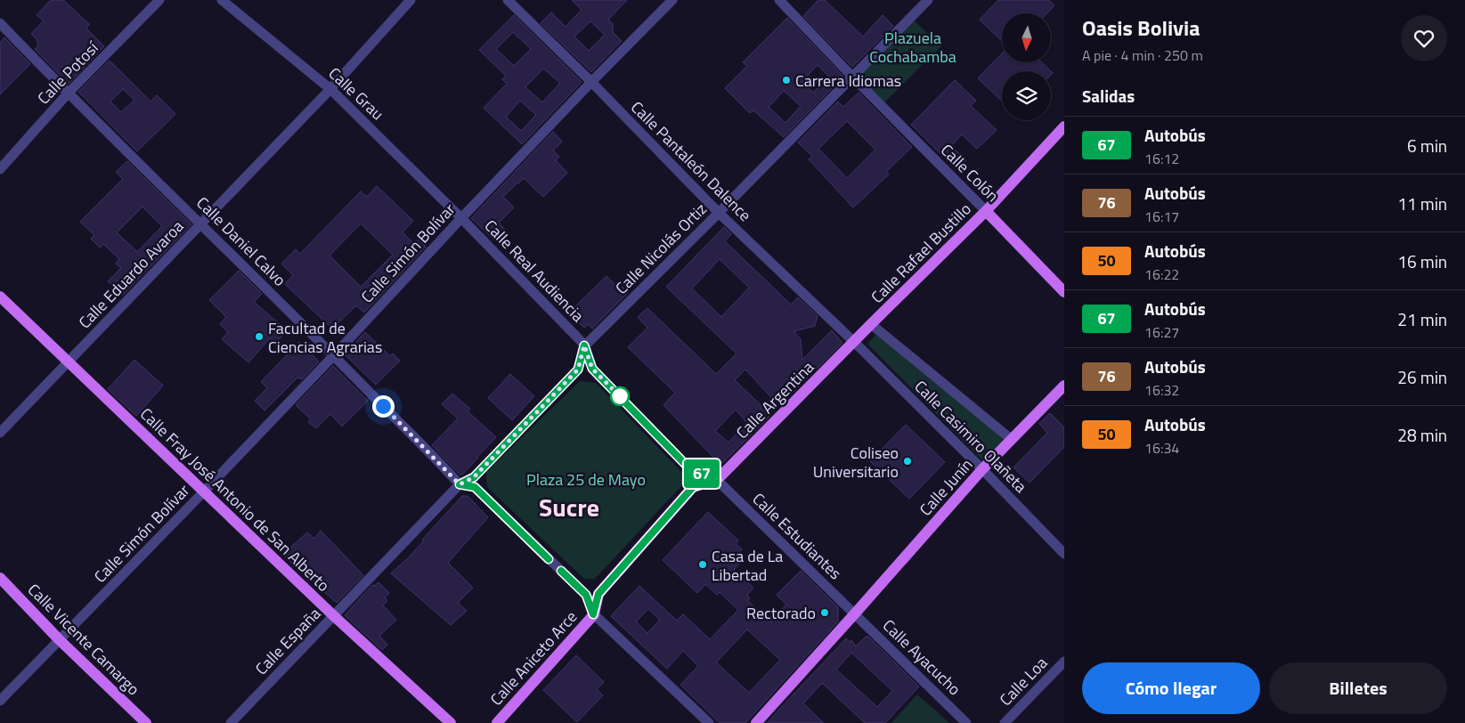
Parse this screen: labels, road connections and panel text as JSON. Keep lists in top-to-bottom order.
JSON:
{
  "streets": {
    "main road": [
      "Calle Colón",
      "Calle Rafael Bustillo",
      "Calle Argentina",
      "Calle Junín",
      "Calle Fray José Antonio de San Alberto",
      "Calle Vicente Camargo",
      "Calle Aniceto Arce"
    ],
    "street": [
      "Calle Potosí",
      "Calle Grau",
      "Calle Pantaleón Dalence",
      "Calle Daniel Calvo",
      "Calle Nicolás Ortiz",
      "Calle Simón Bolívar",
      "Calle Real Audiencia",
      "Calle Eduardo Avaroa",
      "Calle Casimiro Olañeta",
      "Calle Estudiantes",
      "Calle España",
      "Calle Ayacucho",
      "Calle Loa"
    ]
  },
  "crossings": [
    ["Calle Potosí", "Calle Daniel Calvo"],
    ["Calle Grau", "Calle Simón Bolívar"],
    ["Calle Grau", "Calle Real Audiencia"],
    ["Calle Grau", "Calle Eduardo Avaroa"],
    ["Calle Pantaleón Dalence", "Calle Nicolás Ortiz"],
    ["Calle Pantaleón Dalence", "Calle Simón Bolívar"],
    ["Calle Pantaleón Dalence", "Calle Rafael Bustillo"],
    ["Calle Pantaleón Dalence", "Calle Argentina"],
    ["Calle Pantaleón Dalence", "Calle Casimiro Olañeta"],
    ["Calle Colón", "Calle Nicolás Ortiz"],
    ["Calle Colón", "Calle Rafael Bustillo"],
    ["Calle Daniel Calvo", "Calle Simón Bolívar"],
    ["Calle Daniel Calvo", "Calle Eduardo Avaroa"],
    ["Calle Daniel Calvo", "Calle España"],
    ["Calle Nicolás Ortiz", "Calle Real Audiencia"],
    ["Calle Simón Bolívar", "Calle Real Audiencia"],
    ["Calle Simón Bolívar", "Calle Fray José Antonio de San Alberto"],
    ["Calle Simón Bolívar", "Calle Vicente Camargo"],
    ["Calle Rafael Bustillo", "Calle Argentina"],
    ["Calle Rafael Bustillo", "Calle Casimiro Olañeta"],
    ["Calle Eduardo Avaroa", "Calle Fray José Antonio de San Alberto"],
    ["Calle Argentina", "Calle Casimiro Olañeta"],
    ["Calle Argentina", "Calle Estudiantes"],
    ["Calle Casimiro Olañeta", "Calle Junín"],
    ["Calle Junín", "Calle Estudiantes"],
    ["Calle Junín", "Calle Ayacucho"],
    ["Calle Fray José Antonio de San Alberto", "Calle España"],
    ["Calle Estudiantes", "Calle Ayacucho"]
  ],
  "districts": ["Sucre"],
  "parks": ["Plazuela Cochabamba", "Plaza 25 de Mayo"],
  "places": [
    "Carrera Idiomas",
    "Facultad de Ciencias Agrarias",
    "Coliseo Universitario",
    "Casa de La Libertad",
    "Rectorado"
  ],
  "lines": ["bus line 67"],
  "north": "bottom",
  "page": {
    "on_map": "67",
    "heading": [
      ["Oasis Bolivia", "A pie · 4 min · 250 m"],
      "Salidas"
    ],
    "list": [
      {
        "mark": "67",
        "name": "Autobús",
        "note": "16:12",
        "value": "6 min"
      },
      {
        "mark": "76",
        "name": "Autobús",
        "note": "16:17",
        "value": "11 min"
      },
      {
        "mark": "50",
        "name": "Autobús",
        "note": "16:22",
        "value": "16 min"
      },
      {
        "mark": "67",
        "name": "Autobús",
        "note": "16:27",
        "value": "21 min"
      },
      {
        "mark": "76",
        "name": "Autobús",
        "note": "16:32",
        "value": "26 min"
      },
      {
        "mark": "50",
        "name": "Autobús",
        "note": "16:34",
        "value": "28 min"
      }
    ],
    "buttons": ["Cómo llegar", "Billetes"]
  }
}
